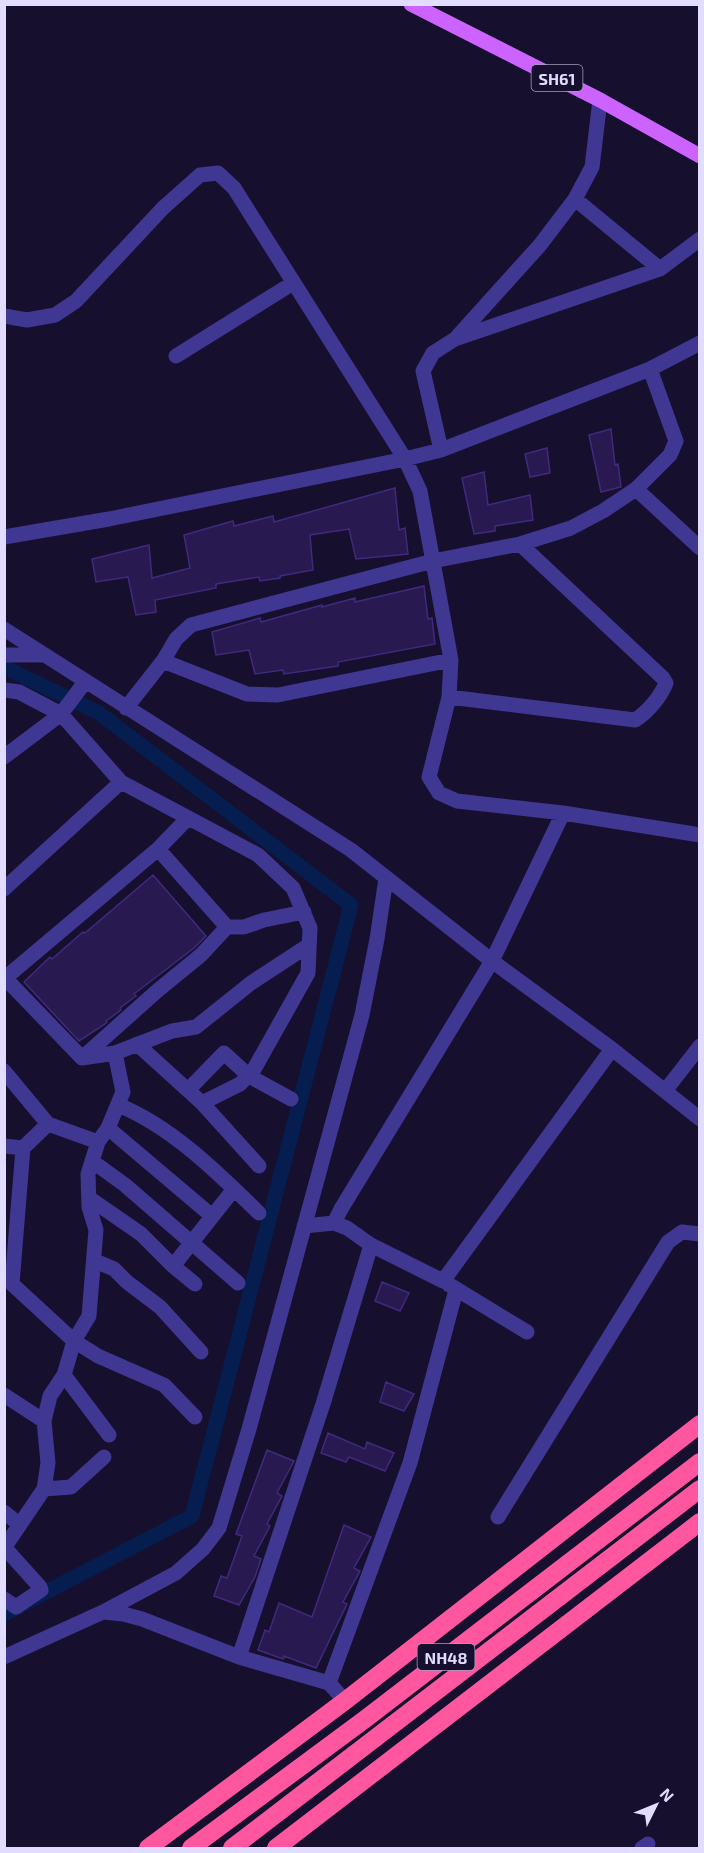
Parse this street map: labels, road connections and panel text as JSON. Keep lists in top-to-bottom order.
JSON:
{
  "streets": {
    "highway": ["NH48"],
    "main road": ["SH61"]
  },
  "north": "top right"
}
